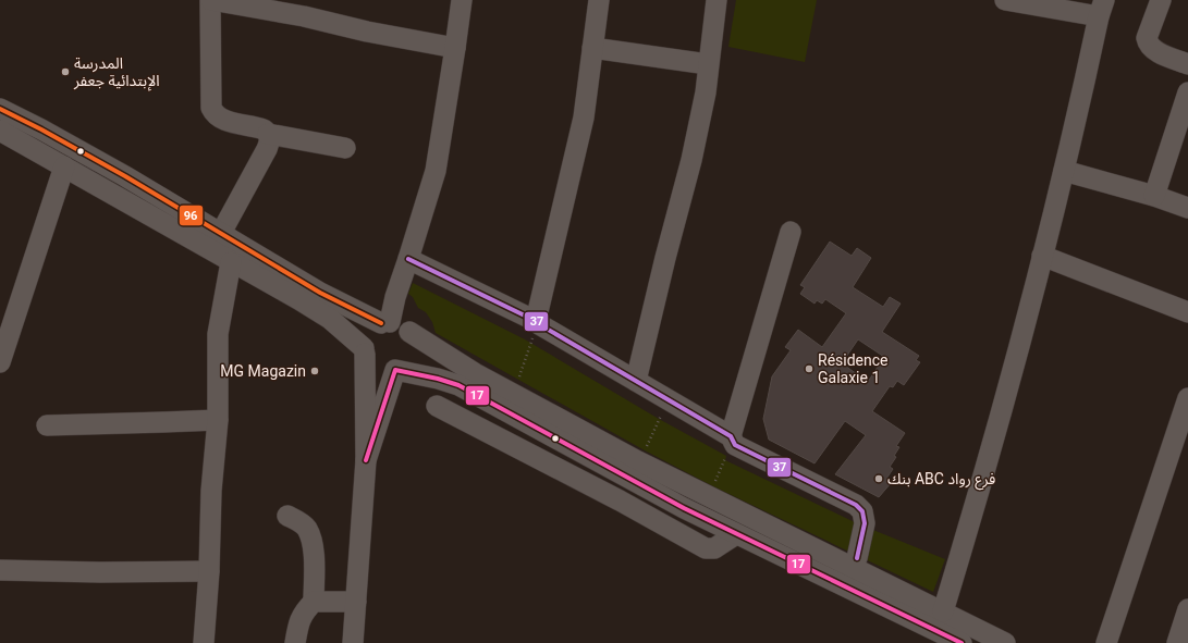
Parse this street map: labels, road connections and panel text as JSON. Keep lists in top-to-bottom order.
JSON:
{
  "places": [
    "المدرسة الإبتدائية جعفر",
    "Résidence Galaxie 1",
    "MG Magazin",
    "بنك ABC فرع رواد"
  ],
  "lines": ["transit line 96", "transit line 37", "transit line 17"]
}
